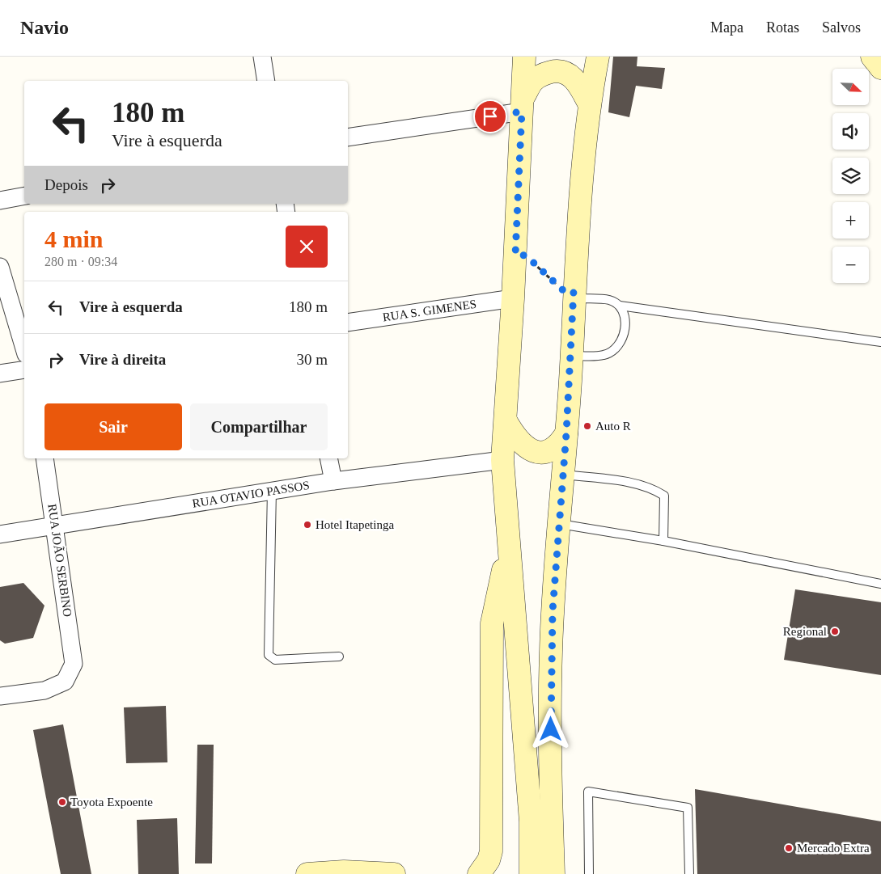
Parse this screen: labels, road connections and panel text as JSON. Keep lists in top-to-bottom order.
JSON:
{
  "streets": {
    "street": ["RUA S. GIMENES", "RUA OTAVIO PASSOS", "RUA JOÃO SERBINO"]
  },
  "crossings": [
    ["RUA OTAVIO PASSOS", "RUA JOÃO SERBINO"]
  ],
  "places": [
    "Auto R",
    "Hotel Itapetinga",
    "Regional",
    "Toyota Expoente",
    "Mercado Extra"
  ],
  "north": "bottom right",
  "page": {
    "header": "Navio",
    "nav": ["Mapa", "Rotas", "Salvos"],
    "map_buttons": ["+", "−"],
    "turn": ["180 m", "Vire à esquerda"],
    "then": "Depois",
    "heading": ["4 min", "280 m · 09:34"],
    "list": [
      {
        "name": "Vire à esquerda",
        "value": "180 m"
      },
      {
        "name": "Vire à direita",
        "value": "30 m"
      }
    ],
    "buttons": ["Sair", "Compartilhar"]
  }
}
